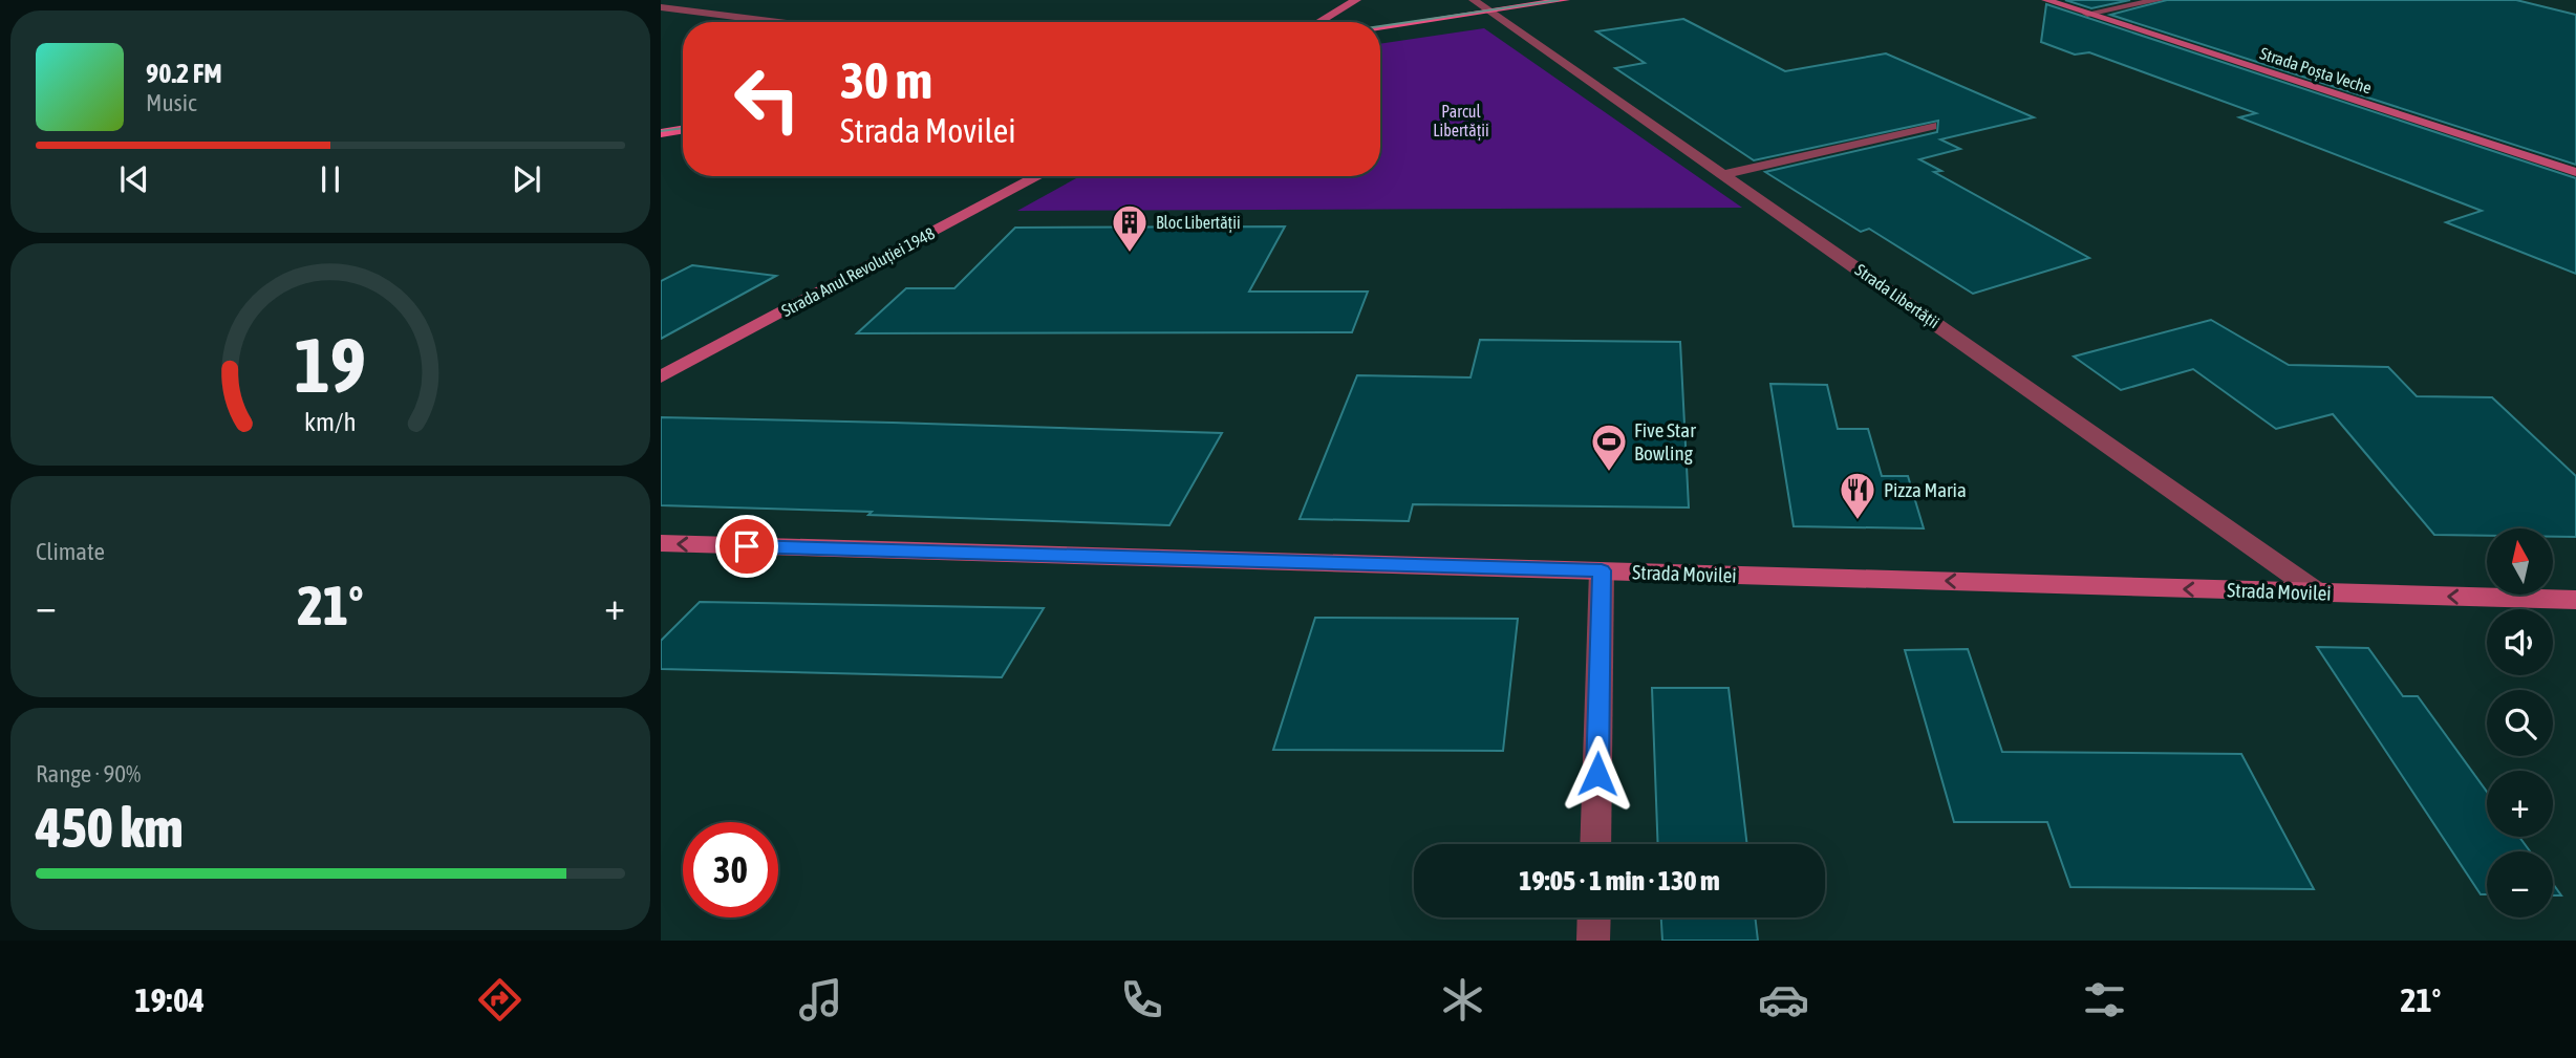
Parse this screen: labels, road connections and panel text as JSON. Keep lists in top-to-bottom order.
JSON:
{
  "streets": {
    "street": [
      "Strada Poșta Veche",
      "Strada Anul Revoluției 1948",
      "Strada Libertății",
      "Strada Movilei"
    ]
  },
  "crossings": [
    ["Strada Libertății", "Strada Movilei"]
  ],
  "one_way": ["Strada Movilei"],
  "parks": ["Parcul Libertății"],
  "places": {
    "building": ["Bloc Libertății"],
    "sports": ["Five Star Bowling"],
    "restaurant": ["Pizza Maria"]
  },
  "north": "top",
  "page": {
    "turn": ["30 m", "Strada Movilei"],
    "song": ["90.2 FM", "Music"],
    "tile": [
      "Climate",
      ["Range · 90%", "450 km"]
    ],
    "map_buttons": ["+", "−"],
    "heat": ["−", "21°", "+"],
    "limit": "30",
    "trip": "19:05 · 1 min · 130 m",
    "tabs": ["19:04", "21°"],
    "gauge": ["19", "km/h"]
  }
}
